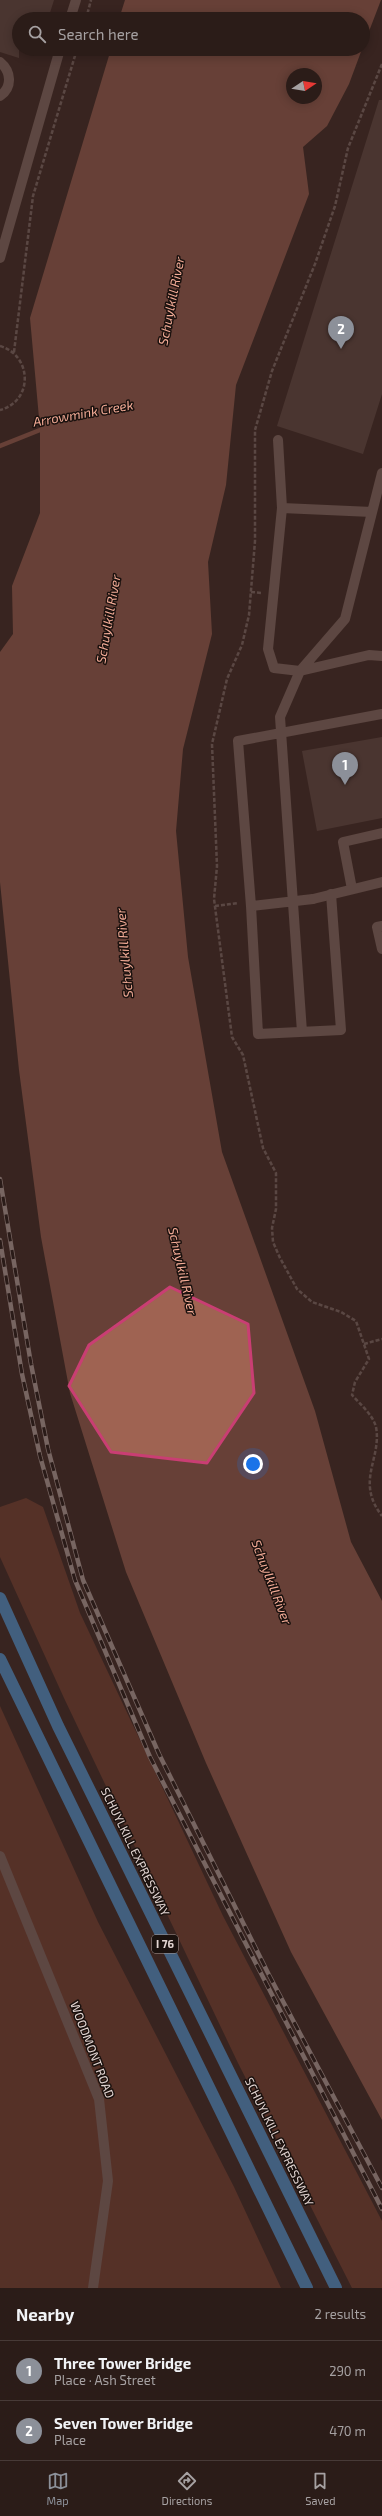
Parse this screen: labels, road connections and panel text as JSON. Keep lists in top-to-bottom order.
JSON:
{
  "streets": {
    "highway": ["SCHUYLKILL EXPRESSWAY", "I 76"],
    "street": ["WOODMONT ROAD"]
  },
  "water": ["Schuylkill River", "Arrowmink Creek"],
  "north": "right",
  "page": {
    "search": "Search here",
    "pins": ["2", "1"],
    "heading": ["Nearby", "2 results"],
    "list": [
      {
        "mark": "1",
        "name": "Three Tower Bridge",
        "note": "Place · Ash Street",
        "value": "290 m"
      },
      {
        "mark": "2",
        "name": "Seven Tower Bridge",
        "note": "Place",
        "value": "470 m"
      }
    ],
    "nav": ["Map", "Directions", "Saved"]
  }
}
